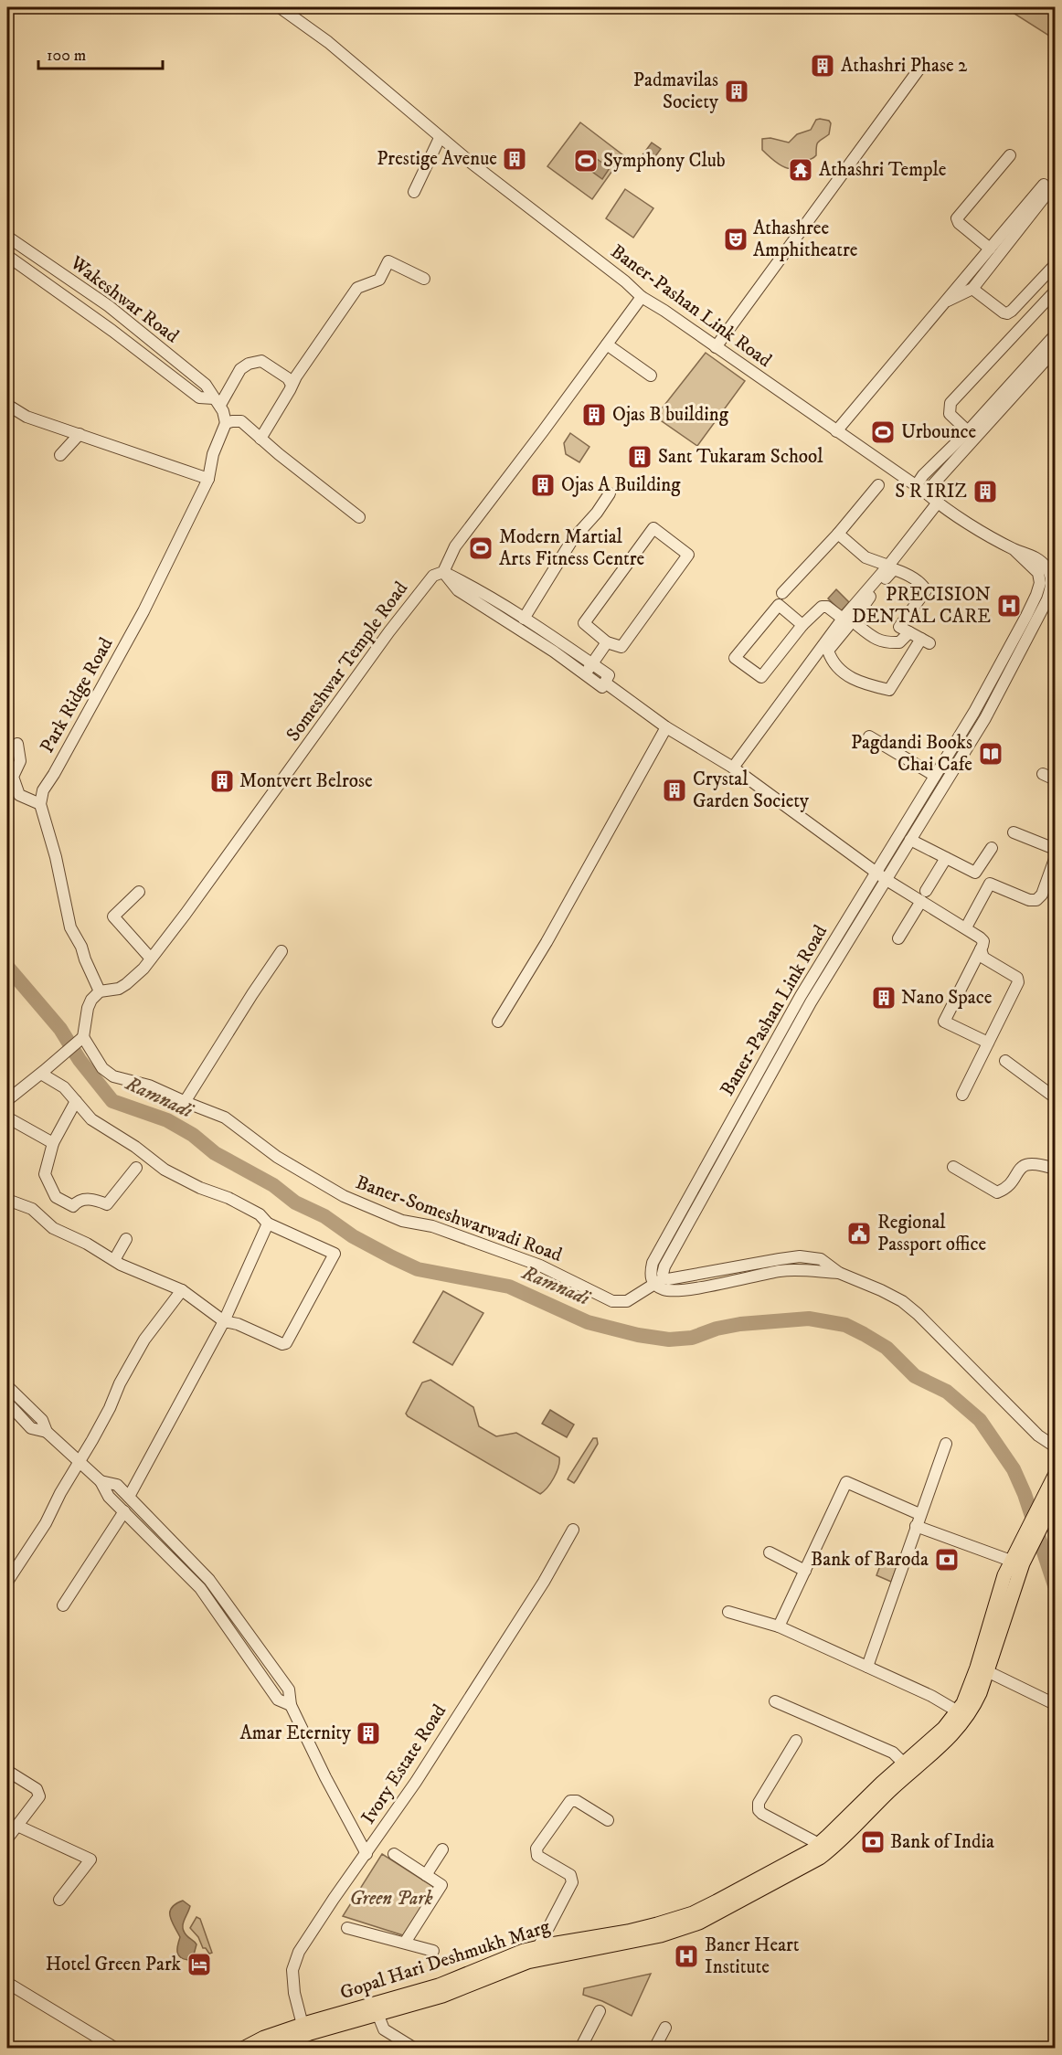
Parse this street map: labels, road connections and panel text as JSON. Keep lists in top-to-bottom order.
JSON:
{
  "streets": {
    "main road": ["Gopal Hari Deshmukh Marg"],
    "street": [
      "Wakeshwar Road",
      "Baner-Pashan Link Road",
      "Someshwar Temple Road",
      "Park Ridge Road",
      "Baner-Someshwarwadi Road",
      "Ivory Estate Road"
    ]
  },
  "crossings": [
    ["Wakeshwar Road", "Park Ridge Road"],
    ["Baner-Pashan Link Road", "Someshwar Temple Road"],
    ["Baner-Pashan Link Road", "Baner-Someshwarwadi Road"],
    ["Ivory Estate Road", "Gopal Hari Deshmukh Marg"]
  ],
  "water": ["Ramnadi"],
  "parks": ["Green Park"],
  "places": {
    "building": [
      "Athashri Phase 2",
      "Padmavilas Society",
      "Prestige Avenue",
      "Ojas B building",
      "Sant Tukaram School",
      "Ojas A Building",
      "S R IRIZ",
      "Montvert Belrose",
      "Crystal Garden Society",
      "Nano Space",
      "Amar Eternity"
    ],
    "sports": ["Symphony Club", "Urbounce", "Modern Martial Arts Fitness Centre"],
    "temple": ["Athashri Temple"],
    "theatre": ["Athashree Amphitheatre"],
    "hospital": ["PRECISION DENTAL CARE", "Baner Heart Institute"],
    "library": ["Pagdandi Books Chai Cafe"],
    "public building": ["Regional Passport office"],
    "bank": ["Bank of Baroda", "Bank of India"],
    "hotel": ["Hotel Green Park"]
  },
  "scale_bar": "100 m"
}
